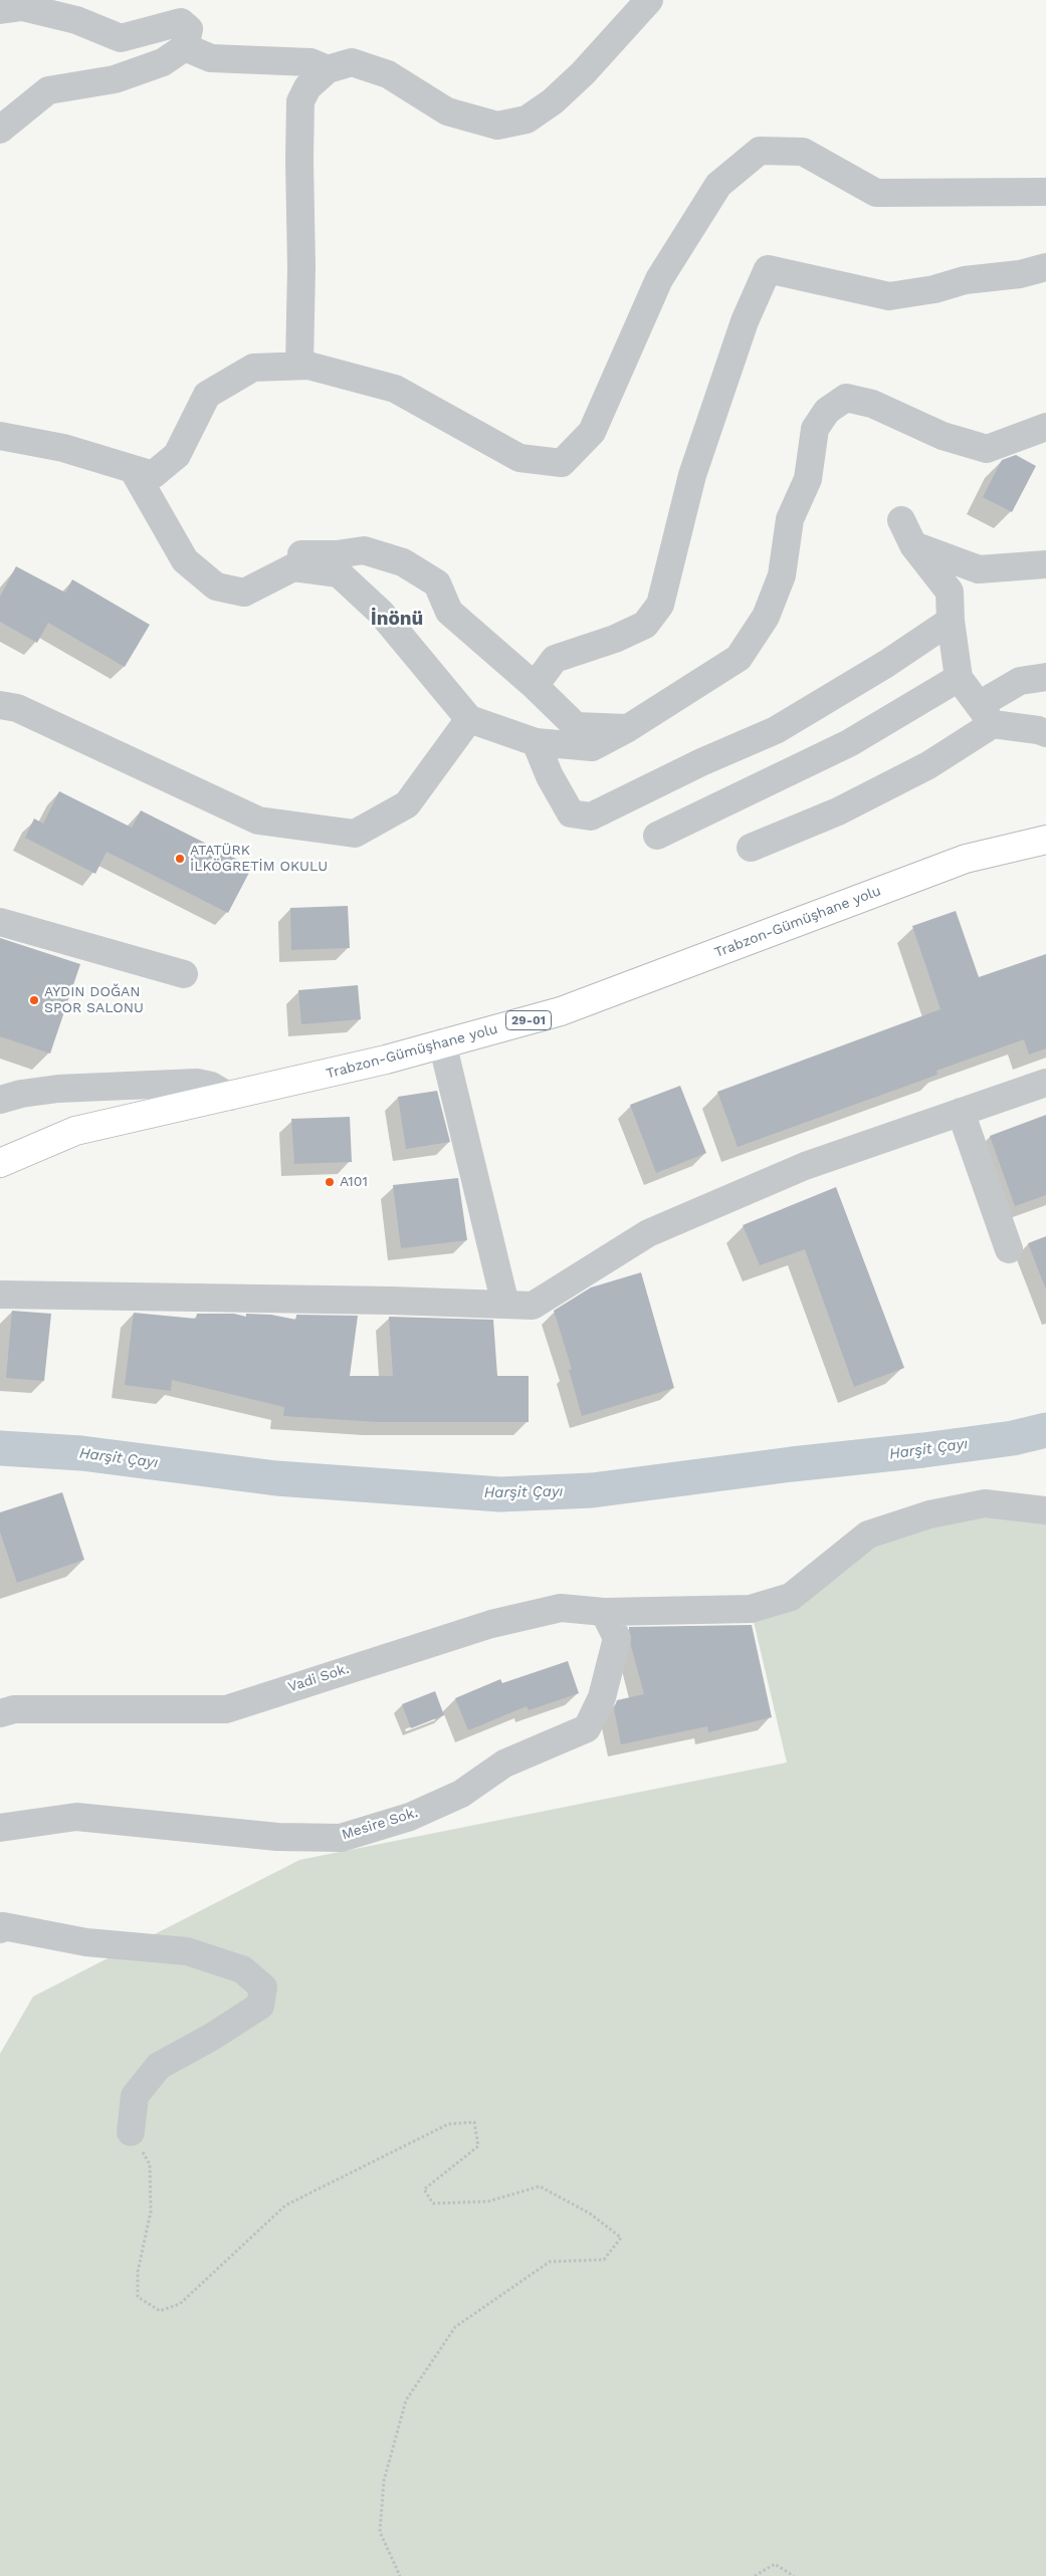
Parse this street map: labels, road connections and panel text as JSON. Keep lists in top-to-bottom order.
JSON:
{
  "streets": {
    "main road": ["Trabzon-Gümüşhane yolu", "29-01"],
    "street": ["Vadi Sok.", "Mesire Sok."]
  },
  "crossings": [
    ["Vadi Sok.", "Mesire Sok."]
  ],
  "districts": ["İnönü"],
  "water": ["Harşit Çayı"],
  "places": ["ATATÜRK İLKÖGRETİM OKULU", "AYDIN DOĞAN SPOR SALONU", "A101"]
}
